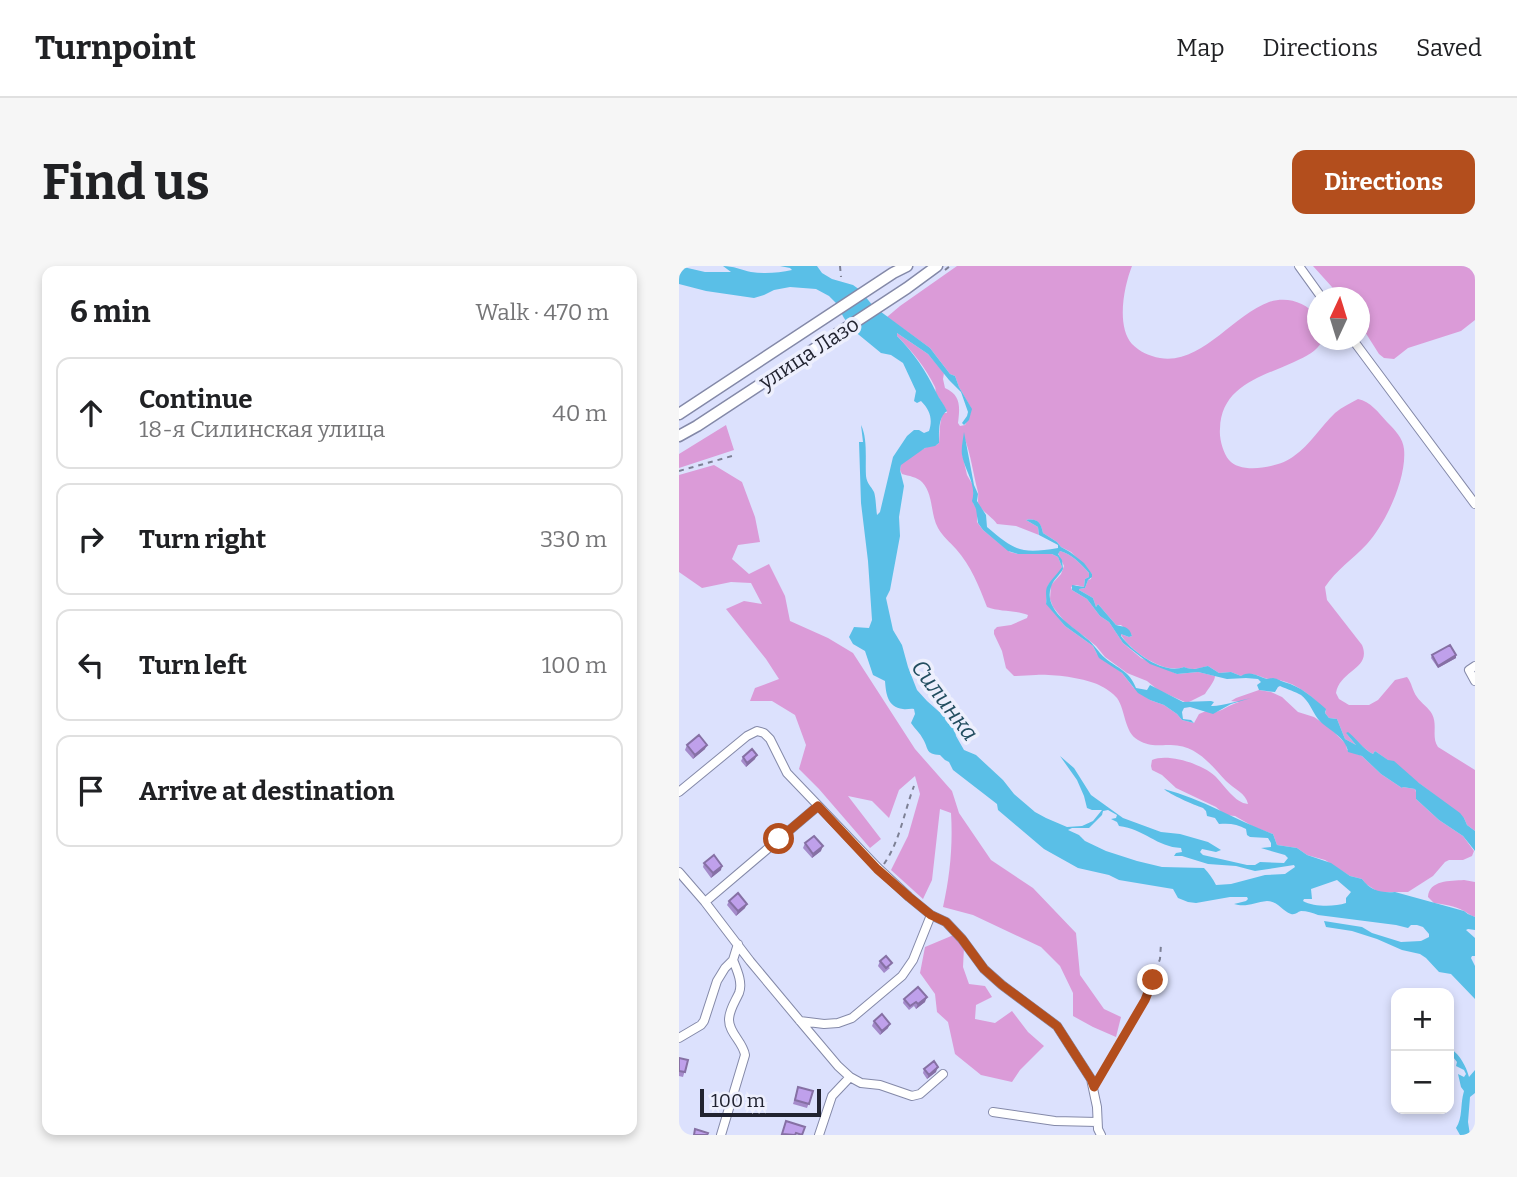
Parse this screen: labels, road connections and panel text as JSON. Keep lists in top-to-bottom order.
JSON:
{
  "streets": {
    "main road": ["улица Лазо"]
  },
  "water": ["Силинка"],
  "scale_bar": "100 m",
  "north": "top",
  "page": {
    "header": "Turnpoint",
    "nav": ["Map", "Directions", "Saved"],
    "buttons": "Directions",
    "title": "Find us",
    "heading": ["6 min", "Walk · 470 m"],
    "list": [
      ["Continue", "18-я Силинская улица", "40 m"],
      ["Turn right", "330 m"],
      ["Turn left", "100 m"],
      "Arrive at destination"
    ],
    "map_buttons": ["+", "−"],
    "scale": "100 m"
  }
}
